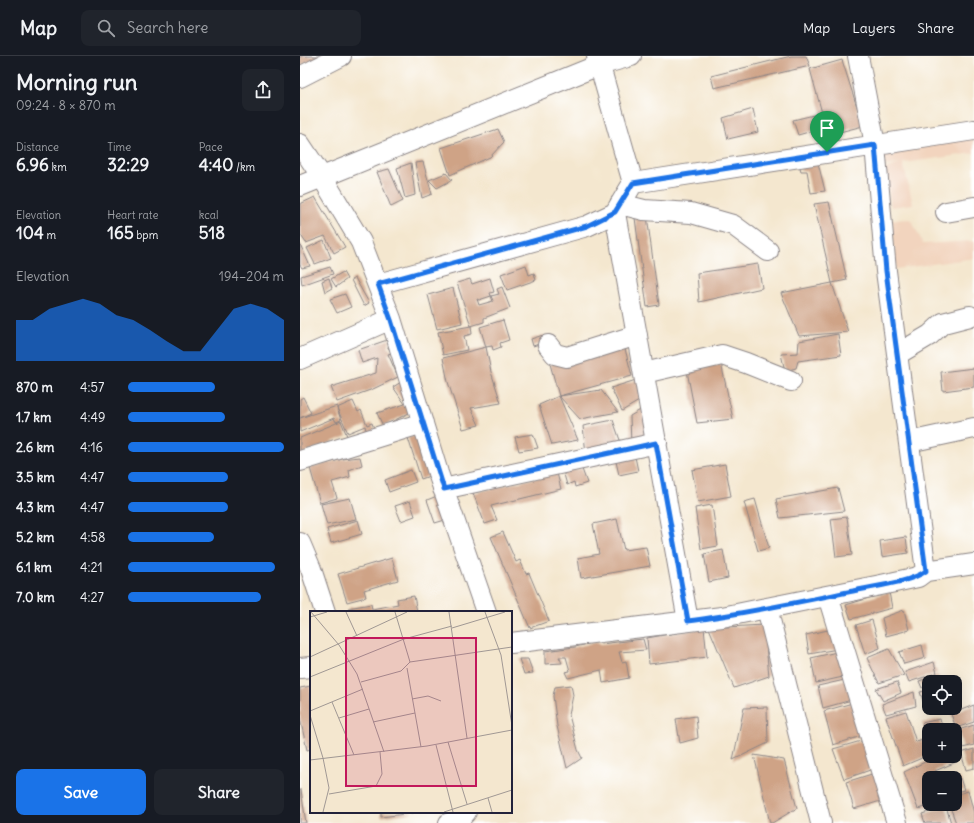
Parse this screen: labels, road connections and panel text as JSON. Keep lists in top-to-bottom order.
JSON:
{
  "page": {
    "header": "Map",
    "search": "Search here",
    "nav": ["Map", "Layers", "Share"],
    "heading": ["Morning run", "09:24 · 8 × 870 m"],
    "stats": [
      ["Distance", "6.96 km"],
      ["Time", "32:29"],
      ["Pace", "4:40 /km"],
      ["Elevation", "104 m"],
      ["Heart rate", "165 bpm"],
      ["kcal", "518"]
    ],
    "chart": ["Elevation", "194–204 m"],
    "list": [
      {
        "name": "870 m",
        "note": "4:57"
      },
      {
        "name": "1.7 km",
        "note": "4:49"
      },
      {
        "name": "2.6 km",
        "note": "4:16"
      },
      {
        "name": "3.5 km",
        "note": "4:47"
      },
      {
        "name": "4.3 km",
        "note": "4:47"
      },
      {
        "name": "5.2 km",
        "note": "4:58"
      },
      {
        "name": "6.1 km",
        "note": "4:21"
      },
      {
        "name": "7.0 km",
        "note": "4:27"
      }
    ],
    "map_buttons": ["+", "−"],
    "buttons": ["Save", "Share"]
  }
}
